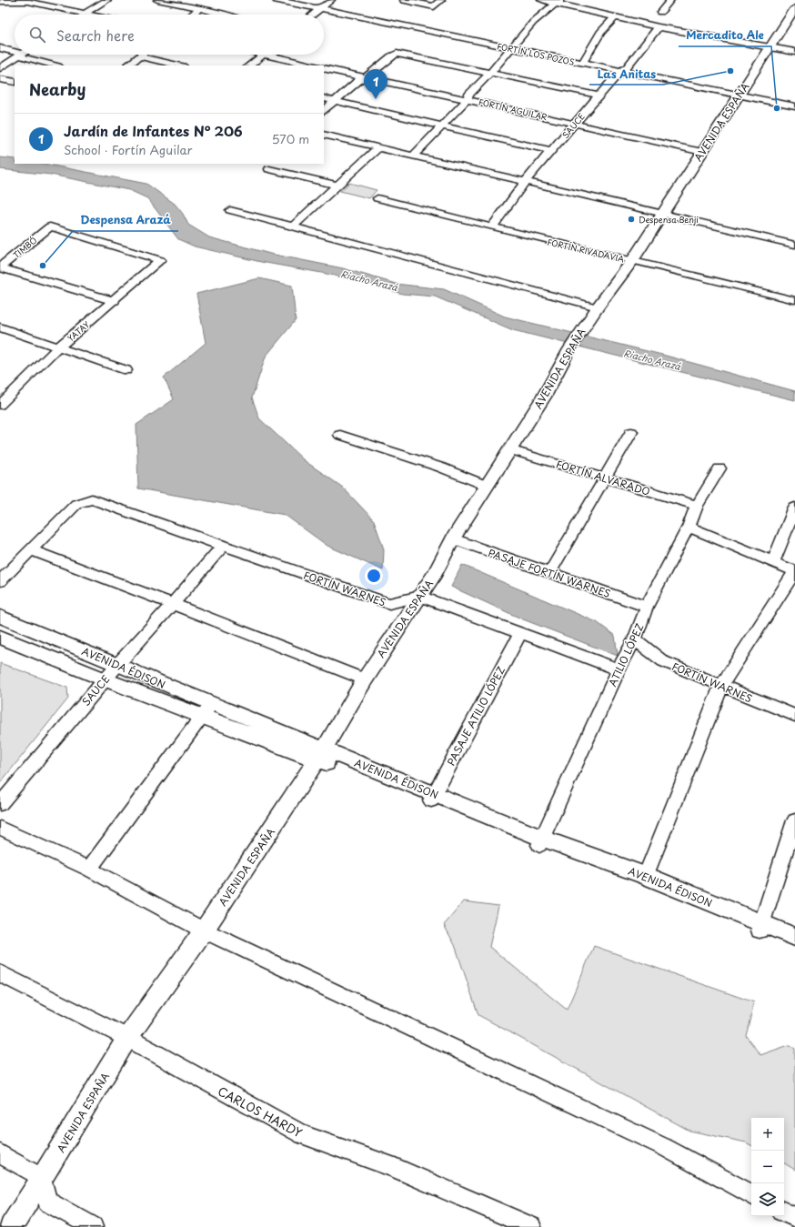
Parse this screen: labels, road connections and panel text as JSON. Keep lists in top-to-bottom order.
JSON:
{
  "streets": {
    "main road": ["AVENIDA ESPAÑA", "AVENIDA ÉDISON"],
    "street": [
      "FORTÍN LOS POZOS",
      "FORTÍN AGUILAR",
      "SAUCE",
      "TIMBÓ",
      "FORTÍN RIVADAVIA",
      "YATAY",
      "FORTÍN ALVARADO",
      "PASAJE FORTÍN WARNES",
      "FORTÍN WARNES",
      "ATILIO LÓPEZ",
      "PASAJE ATILIO LÓPEZ",
      "CARLOS HARDY"
    ]
  },
  "crossings": [
    ["FORTÍN LOS POZOS", "AVENIDA ESPAÑA"],
    ["FORTÍN LOS POZOS", "SAUCE"],
    ["FORTÍN AGUILAR", "AVENIDA ESPAÑA"],
    ["FORTÍN AGUILAR", "SAUCE"],
    ["AVENIDA ESPAÑA", "FORTÍN RIVADAVIA"],
    ["AVENIDA ESPAÑA", "FORTÍN ALVARADO"],
    ["AVENIDA ESPAÑA", "PASAJE FORTÍN WARNES"],
    ["AVENIDA ESPAÑA", "FORTÍN WARNES"],
    ["AVENIDA ESPAÑA", "AVENIDA ÉDISON"],
    ["AVENIDA ESPAÑA", "CARLOS HARDY"],
    ["SAUCE", "FORTÍN RIVADAVIA"],
    ["SAUCE", "FORTÍN WARNES"],
    ["SAUCE", "AVENIDA ÉDISON"],
    ["TIMBÓ", "YATAY"],
    ["FORTÍN ALVARADO", "ATILIO LÓPEZ"],
    ["PASAJE FORTÍN WARNES", "ATILIO LÓPEZ"],
    ["FORTÍN WARNES", "ATILIO LÓPEZ"],
    ["ATILIO LÓPEZ", "AVENIDA ÉDISON"],
    ["AVENIDA ÉDISON", "PASAJE ATILIO LÓPEZ"]
  ],
  "water": ["Riacho Arazá"],
  "places": [
    "Las Anitas",
    "Mercadito Ale",
    "Despensa Benji",
    "Despensa Arazá"
  ],
  "page": {
    "search": "Search here",
    "heading": "Nearby",
    "pins": "1",
    "list": [
      {
        "mark": "1",
        "name": "Jardín de Infantes N° 206",
        "note": "School · Fortín Aguilar",
        "value": "570 m"
      }
    ],
    "map_buttons": ["+", "−"]
  }
}
